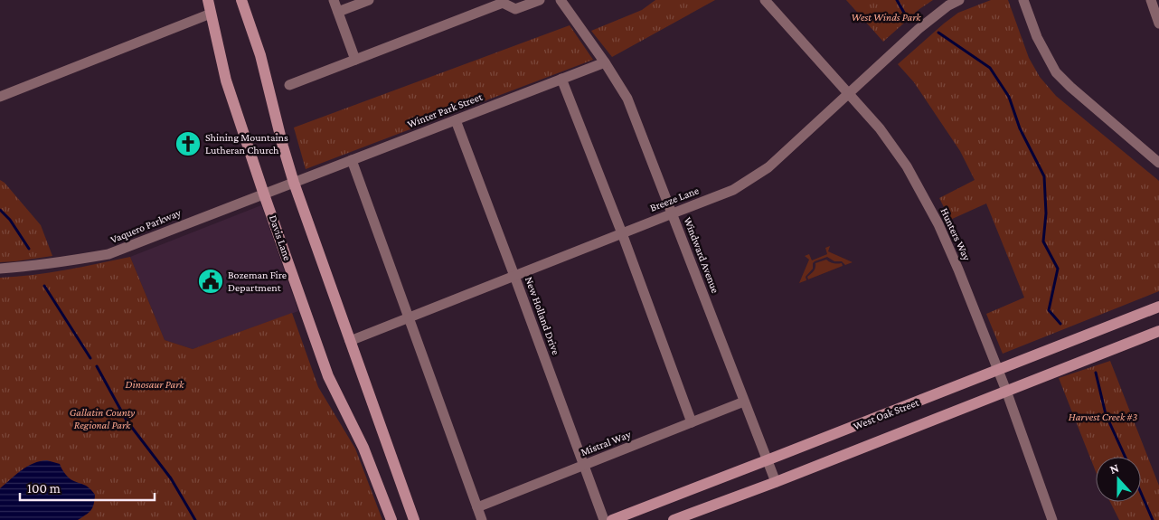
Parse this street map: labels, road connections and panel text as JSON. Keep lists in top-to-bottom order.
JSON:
{
  "streets": {
    "main road": ["Davis Lane", "West Oak Street"],
    "street": [
      "Winter Park Street",
      "Breeze Lane",
      "Vaquero Parkway",
      "Hunters Way",
      "Windward Avenue",
      "New Holland Drive",
      "Mistral Way"
    ]
  },
  "crossings": [
    ["Winter Park Street", "Vaquero Parkway"],
    ["Winter Park Street", "Windward Avenue"],
    ["Winter Park Street", "New Holland Drive"],
    ["Breeze Lane", "Hunters Way"],
    ["Breeze Lane", "Windward Avenue"],
    ["Breeze Lane", "New Holland Drive"],
    ["Vaquero Parkway", "Davis Lane"],
    ["Hunters Way", "West Oak Street"],
    ["Windward Avenue", "West Oak Street"],
    ["Windward Avenue", "Mistral Way"],
    ["New Holland Drive", "Mistral Way"]
  ],
  "parks": [
    "West Winds Park",
    "Dinosaur Park",
    "Gallatin County Regional Park",
    "Harvest Creek #3"
  ],
  "places": {
    "church": ["Shining Mountains Lutheran Church"],
    "public building": ["Bozeman Fire Department"]
  },
  "scale_bar": "100 m",
  "north": "top"
}
